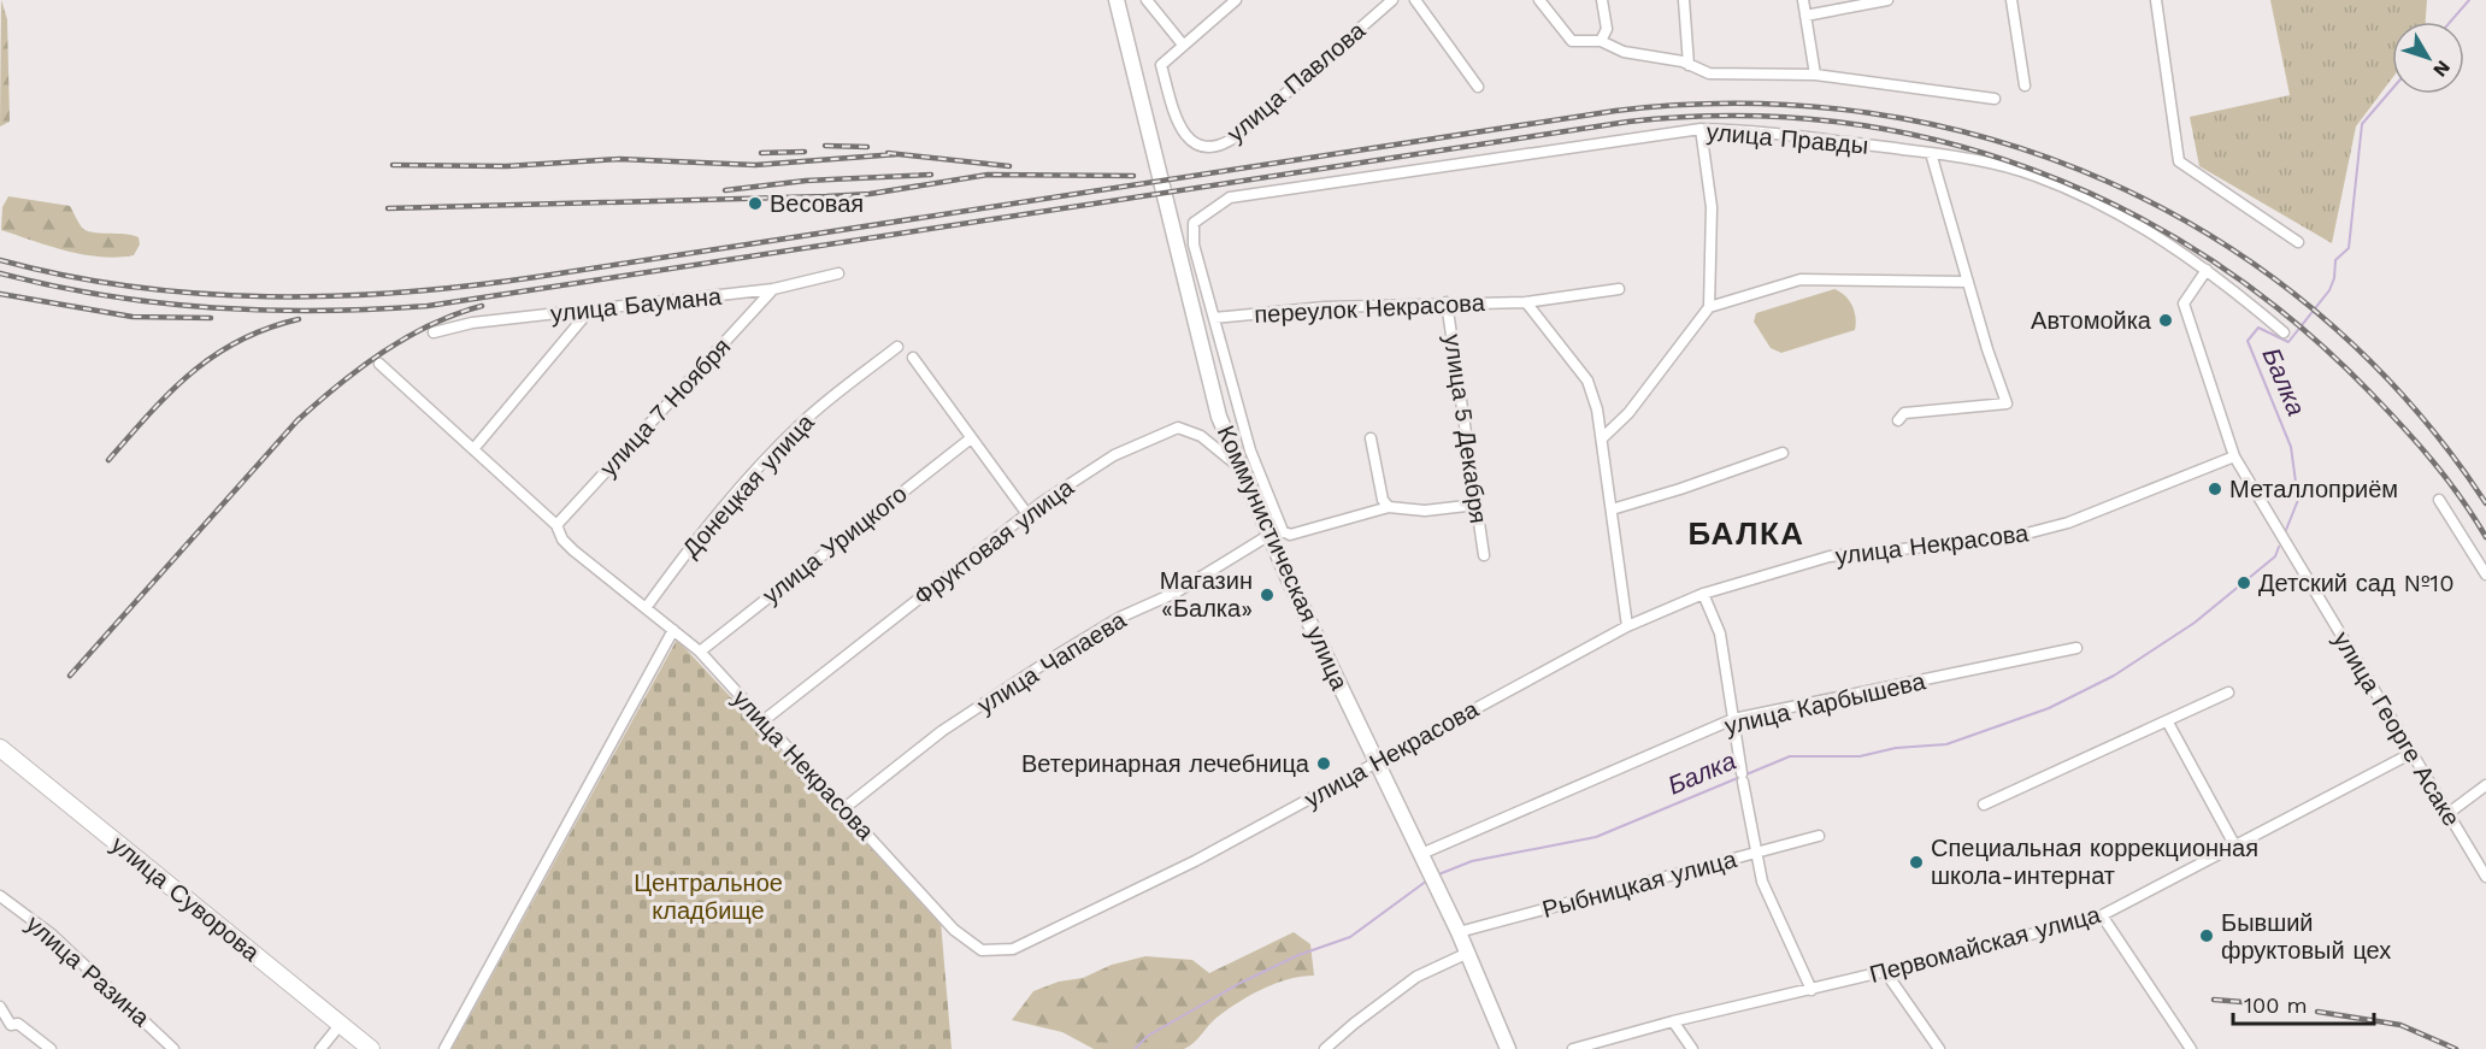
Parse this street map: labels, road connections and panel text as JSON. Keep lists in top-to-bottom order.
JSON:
{
  "streets": {
    "main road": ["Коммунистическая улица", "улица Суворова"],
    "street": [
      "улица Павлова",
      "улица Правды",
      "улица Баумана",
      "переулок Некрасова",
      "улица 7 Ноября",
      "улица 5 Декабря",
      "Донецкая улица",
      "Фруктовая улица",
      "улица Урицкого",
      "улица Некрасова",
      "улица Чапаева",
      "улица Карбышева",
      "улица Георге Асаке",
      "Рыбницкая улица",
      "Первомайская улица",
      "улица Разина"
    ]
  },
  "crossings": [
    ["улица Правды", "переулок Некрасова"],
    ["улица Правды", "улица Георге Асаке"],
    ["улица Баумана", "улица 7 Ноября"],
    ["переулок Некрасова", "улица 5 Декабря"],
    ["улица 7 Ноября", "улица Некрасова"],
    ["Донецкая улица", "улица Некрасова"],
    ["Фруктовая улица", "улица Некрасова"],
    ["Фруктовая улица", "Коммунистическая улица"],
    ["улица Урицкого", "улица Некрасова"],
    ["улица Некрасова", "Коммунистическая улица"],
    ["улица Некрасова", "улица Чапаева"],
    ["улица Некрасова", "улица Георге Асаке"],
    ["Коммунистическая улица", "улица Чапаева"],
    ["Коммунистическая улица", "улица Карбышева"],
    ["Коммунистическая улица", "Рыбницкая улица"],
    ["улица Георге Асаке", "Первомайская улица"]
  ],
  "districts": ["БАЛКА"],
  "water": ["Балка"],
  "parks": ["Центральное кладбище"],
  "places": [
    "Весовая",
    "Автомойка",
    "Металлоприём",
    "Детский сад №10",
    "Магазин «Балка»",
    "Ветеринарная лечебница",
    "Специальная коррекционная школа-интернат",
    "Бывший фруктовый цех"
  ],
  "scale_bar": "100 m",
  "north": "bottom right"
}
